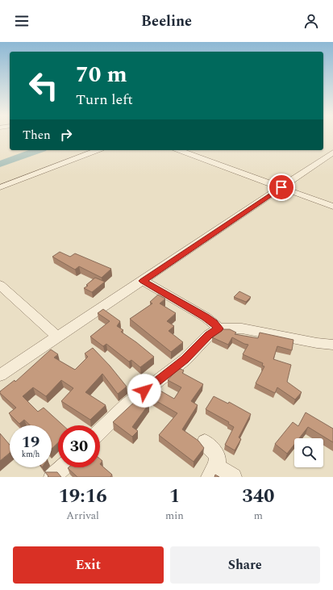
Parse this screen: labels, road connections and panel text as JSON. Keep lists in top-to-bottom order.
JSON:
{
  "page": {
    "header": "Beeline",
    "turn": ["70 m", "Turn left"],
    "then": "Then",
    "speed": "19 km/h",
    "limit": "30",
    "eta": [
      "19:16",
      "Arrival",
      "1",
      "min",
      "340",
      "m"
    ],
    "buttons": ["Exit", "Share"]
  }
}
